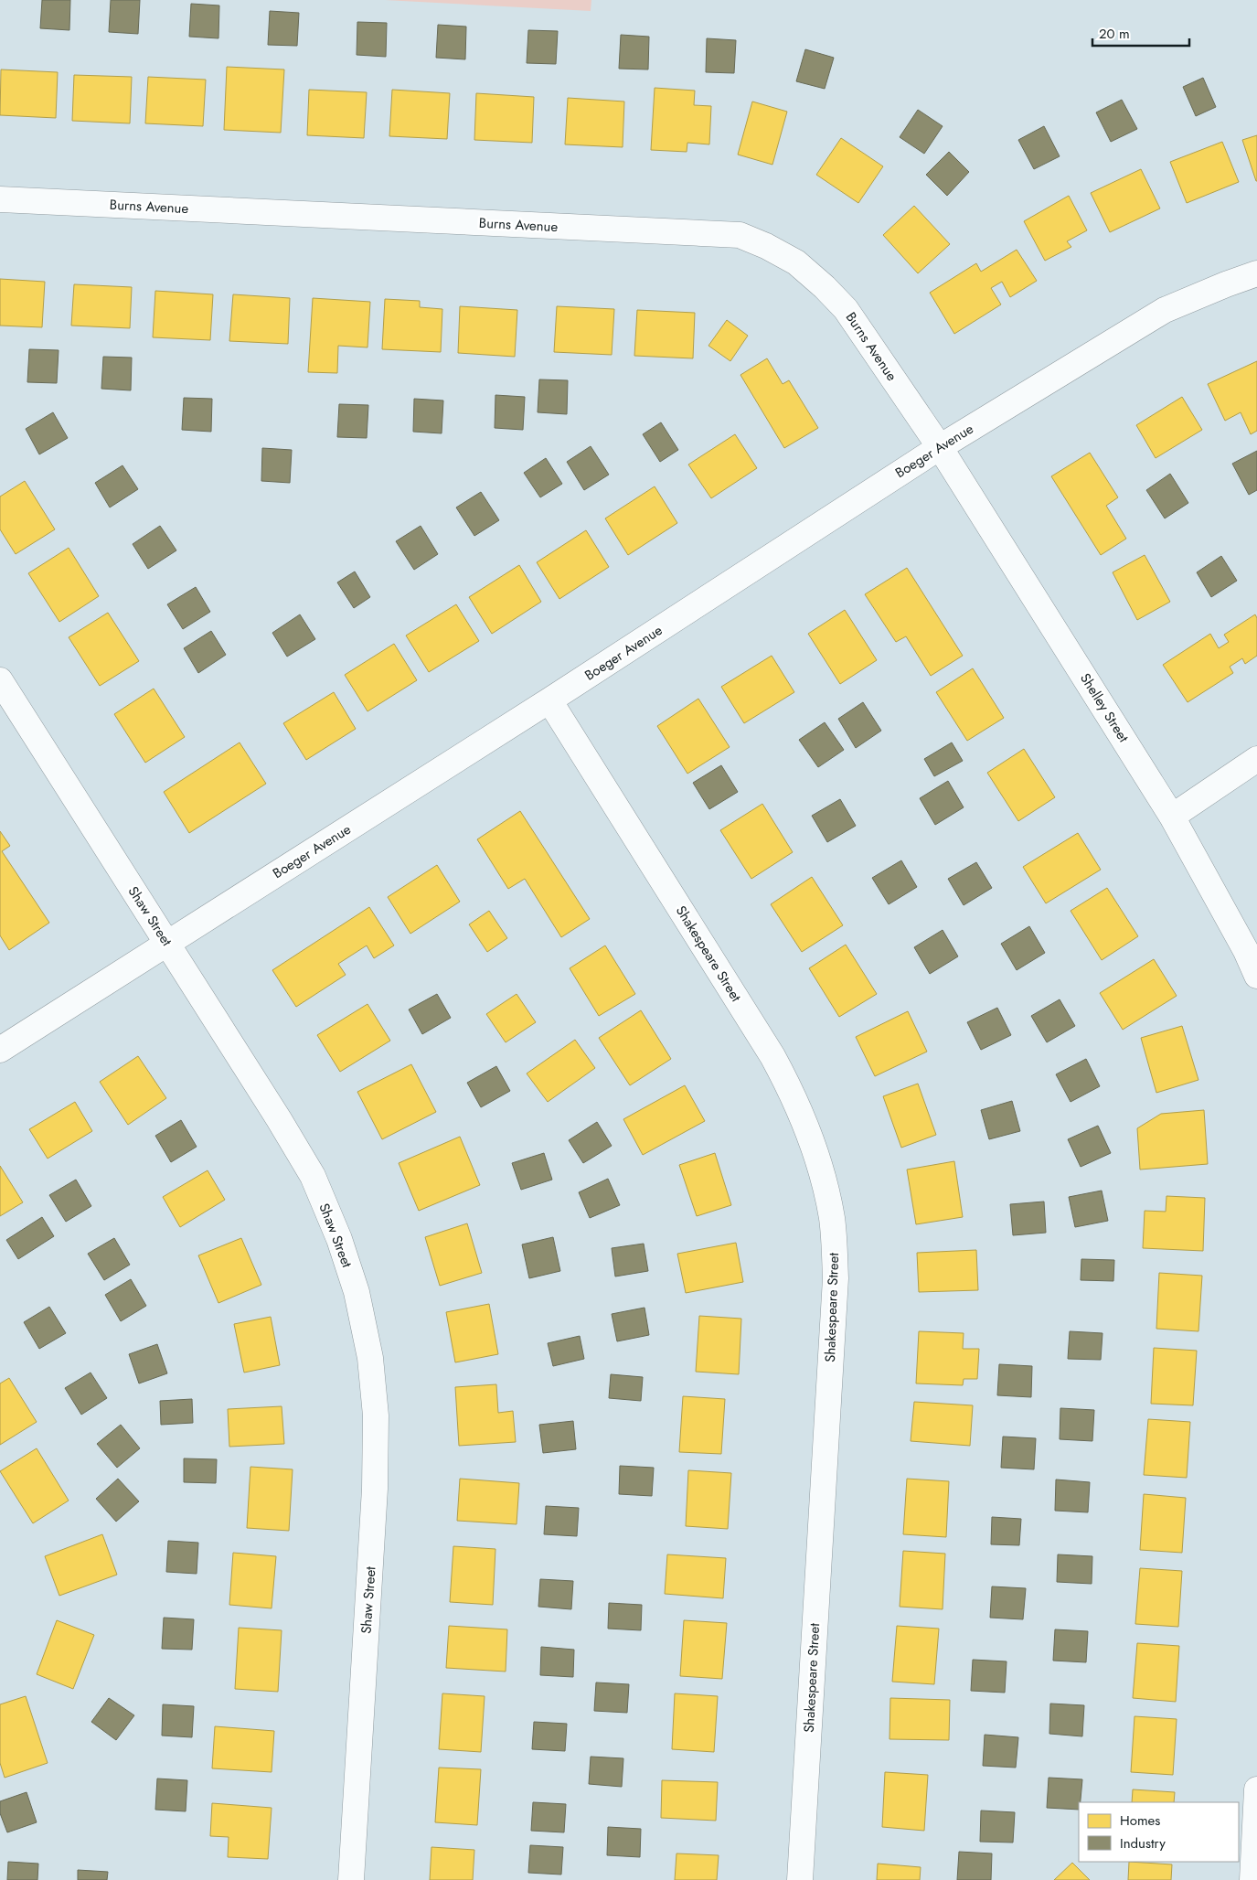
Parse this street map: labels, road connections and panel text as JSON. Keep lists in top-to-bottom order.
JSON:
{
  "streets": {
    "street": [
      "Burns Avenue",
      "Boeger Avenue",
      "Shelley Street",
      "Shaw Street",
      "Shakespeare Street"
    ]
  },
  "crossings": [
    ["Burns Avenue", "Boeger Avenue"],
    ["Burns Avenue", "Shelley Street"],
    ["Boeger Avenue", "Shelley Street"],
    ["Boeger Avenue", "Shaw Street"],
    ["Boeger Avenue", "Shakespeare Street"]
  ],
  "legend": ["Homes", "Industry"],
  "scale_bar": "20 m"
}
